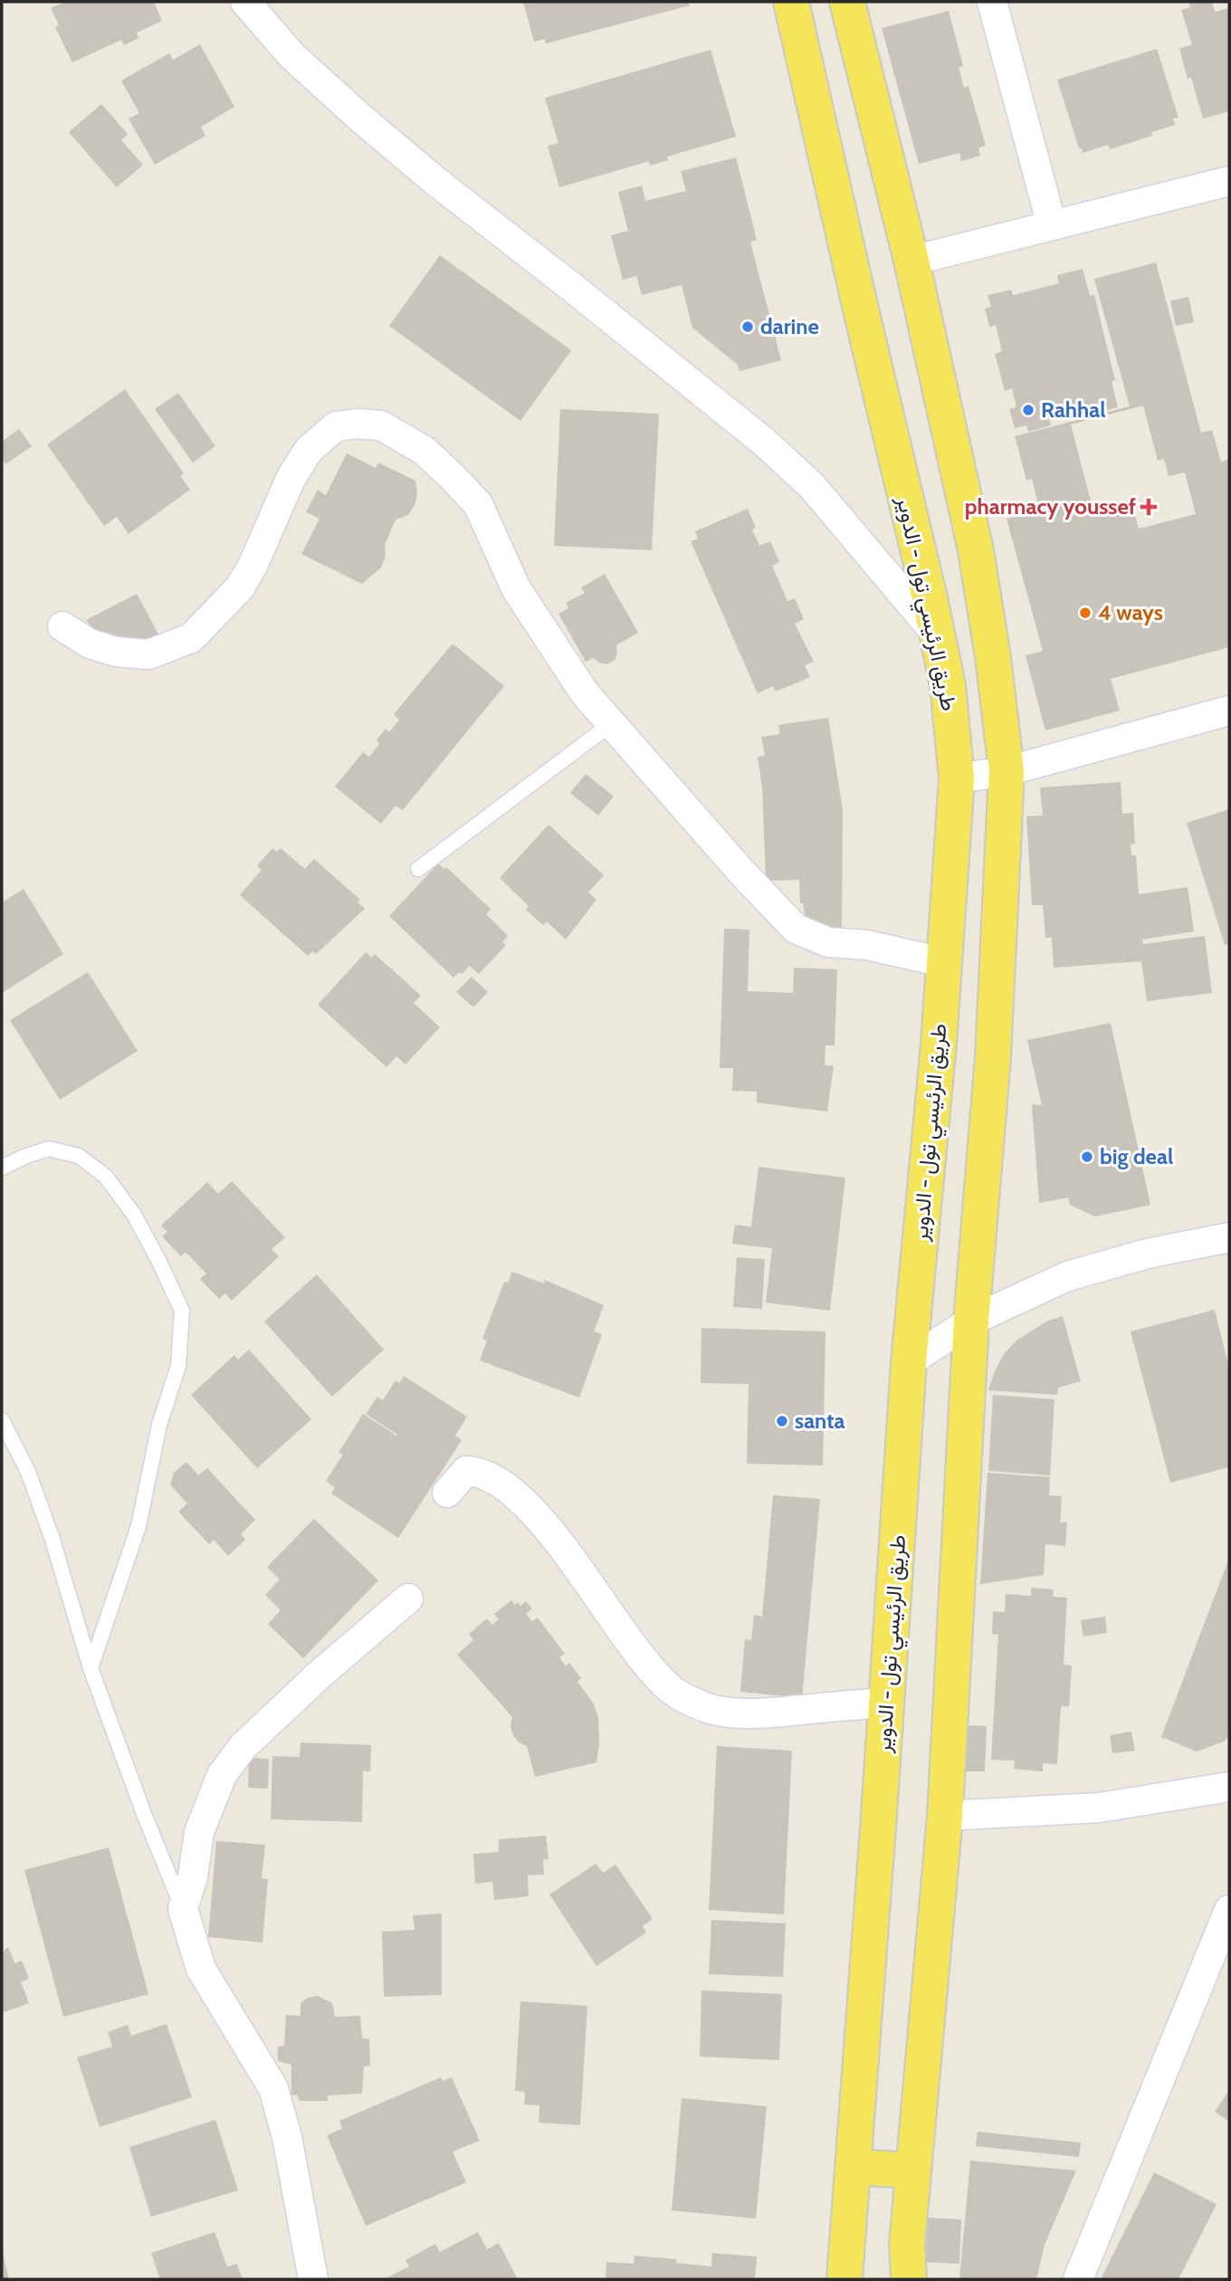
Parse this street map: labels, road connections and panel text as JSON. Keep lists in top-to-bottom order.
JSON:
{
  "streets": {
    "main road": ["طريق الرئيسي تول - الدوير"]
  },
  "places": {
    "other": [
      "darine",
      "Rahhal",
      "4 ways",
      "big deal",
      "santa"
    ],
    "health": ["pharmacy youssef"]
  }
}
